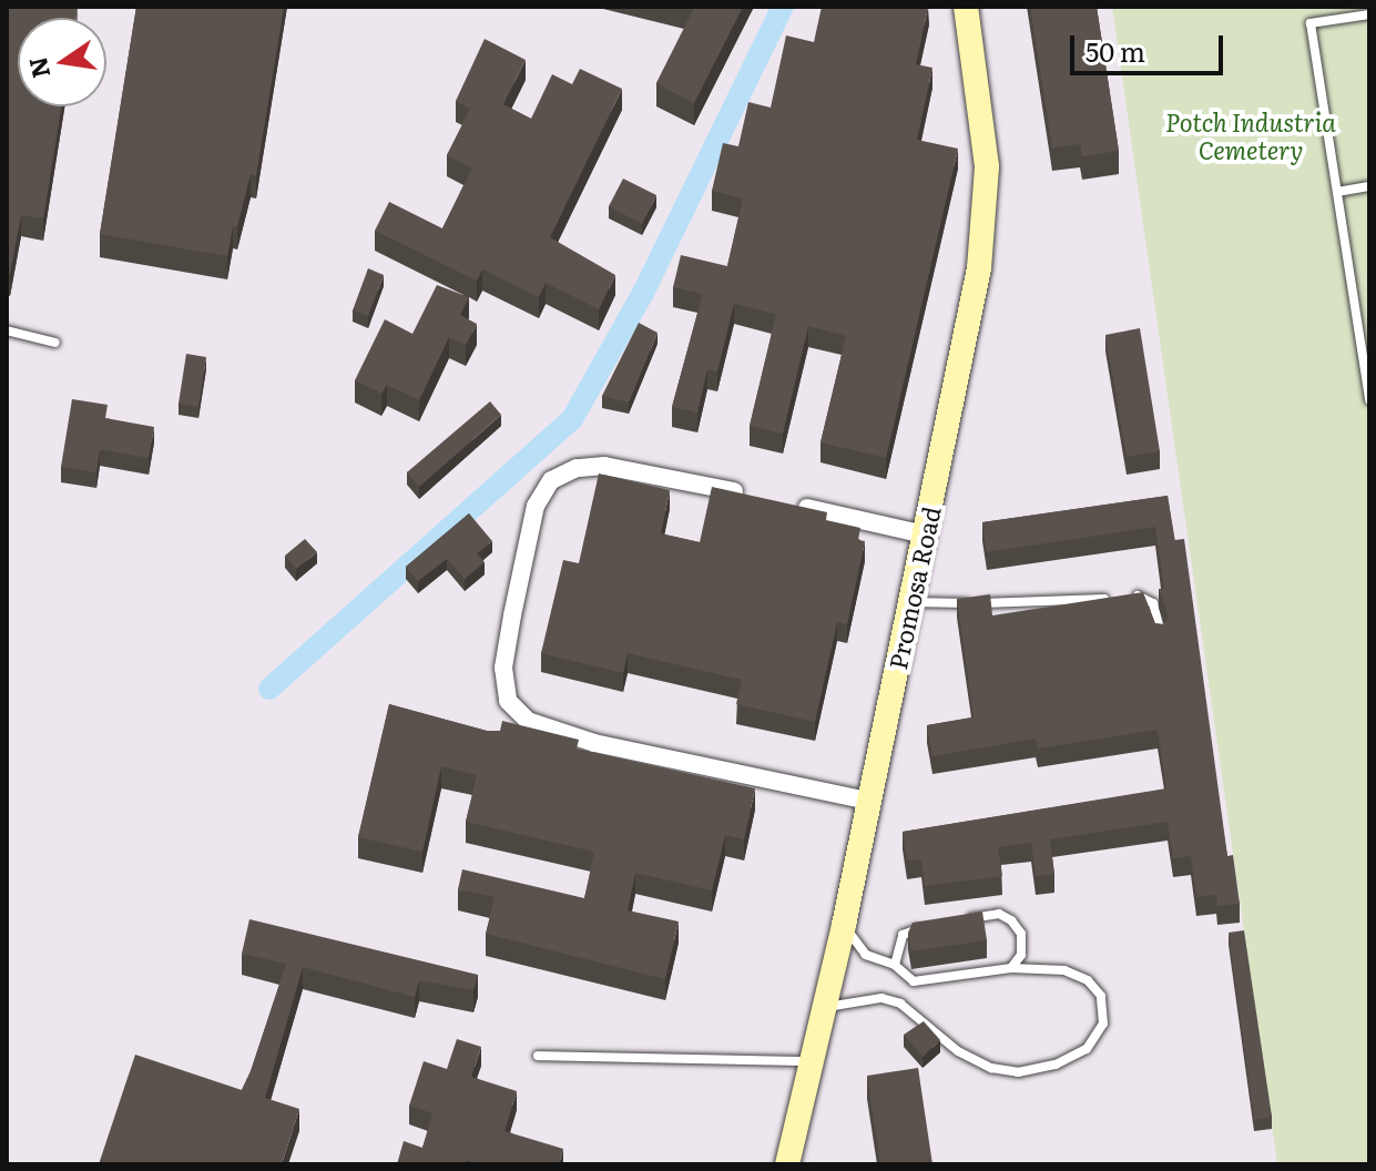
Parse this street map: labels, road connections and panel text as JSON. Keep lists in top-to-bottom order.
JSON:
{
  "streets": {
    "street": ["Promosa Road"]
  },
  "parks": ["Potch Industria Cemetery"],
  "scale_bar": "50 m",
  "north": "left"
}
